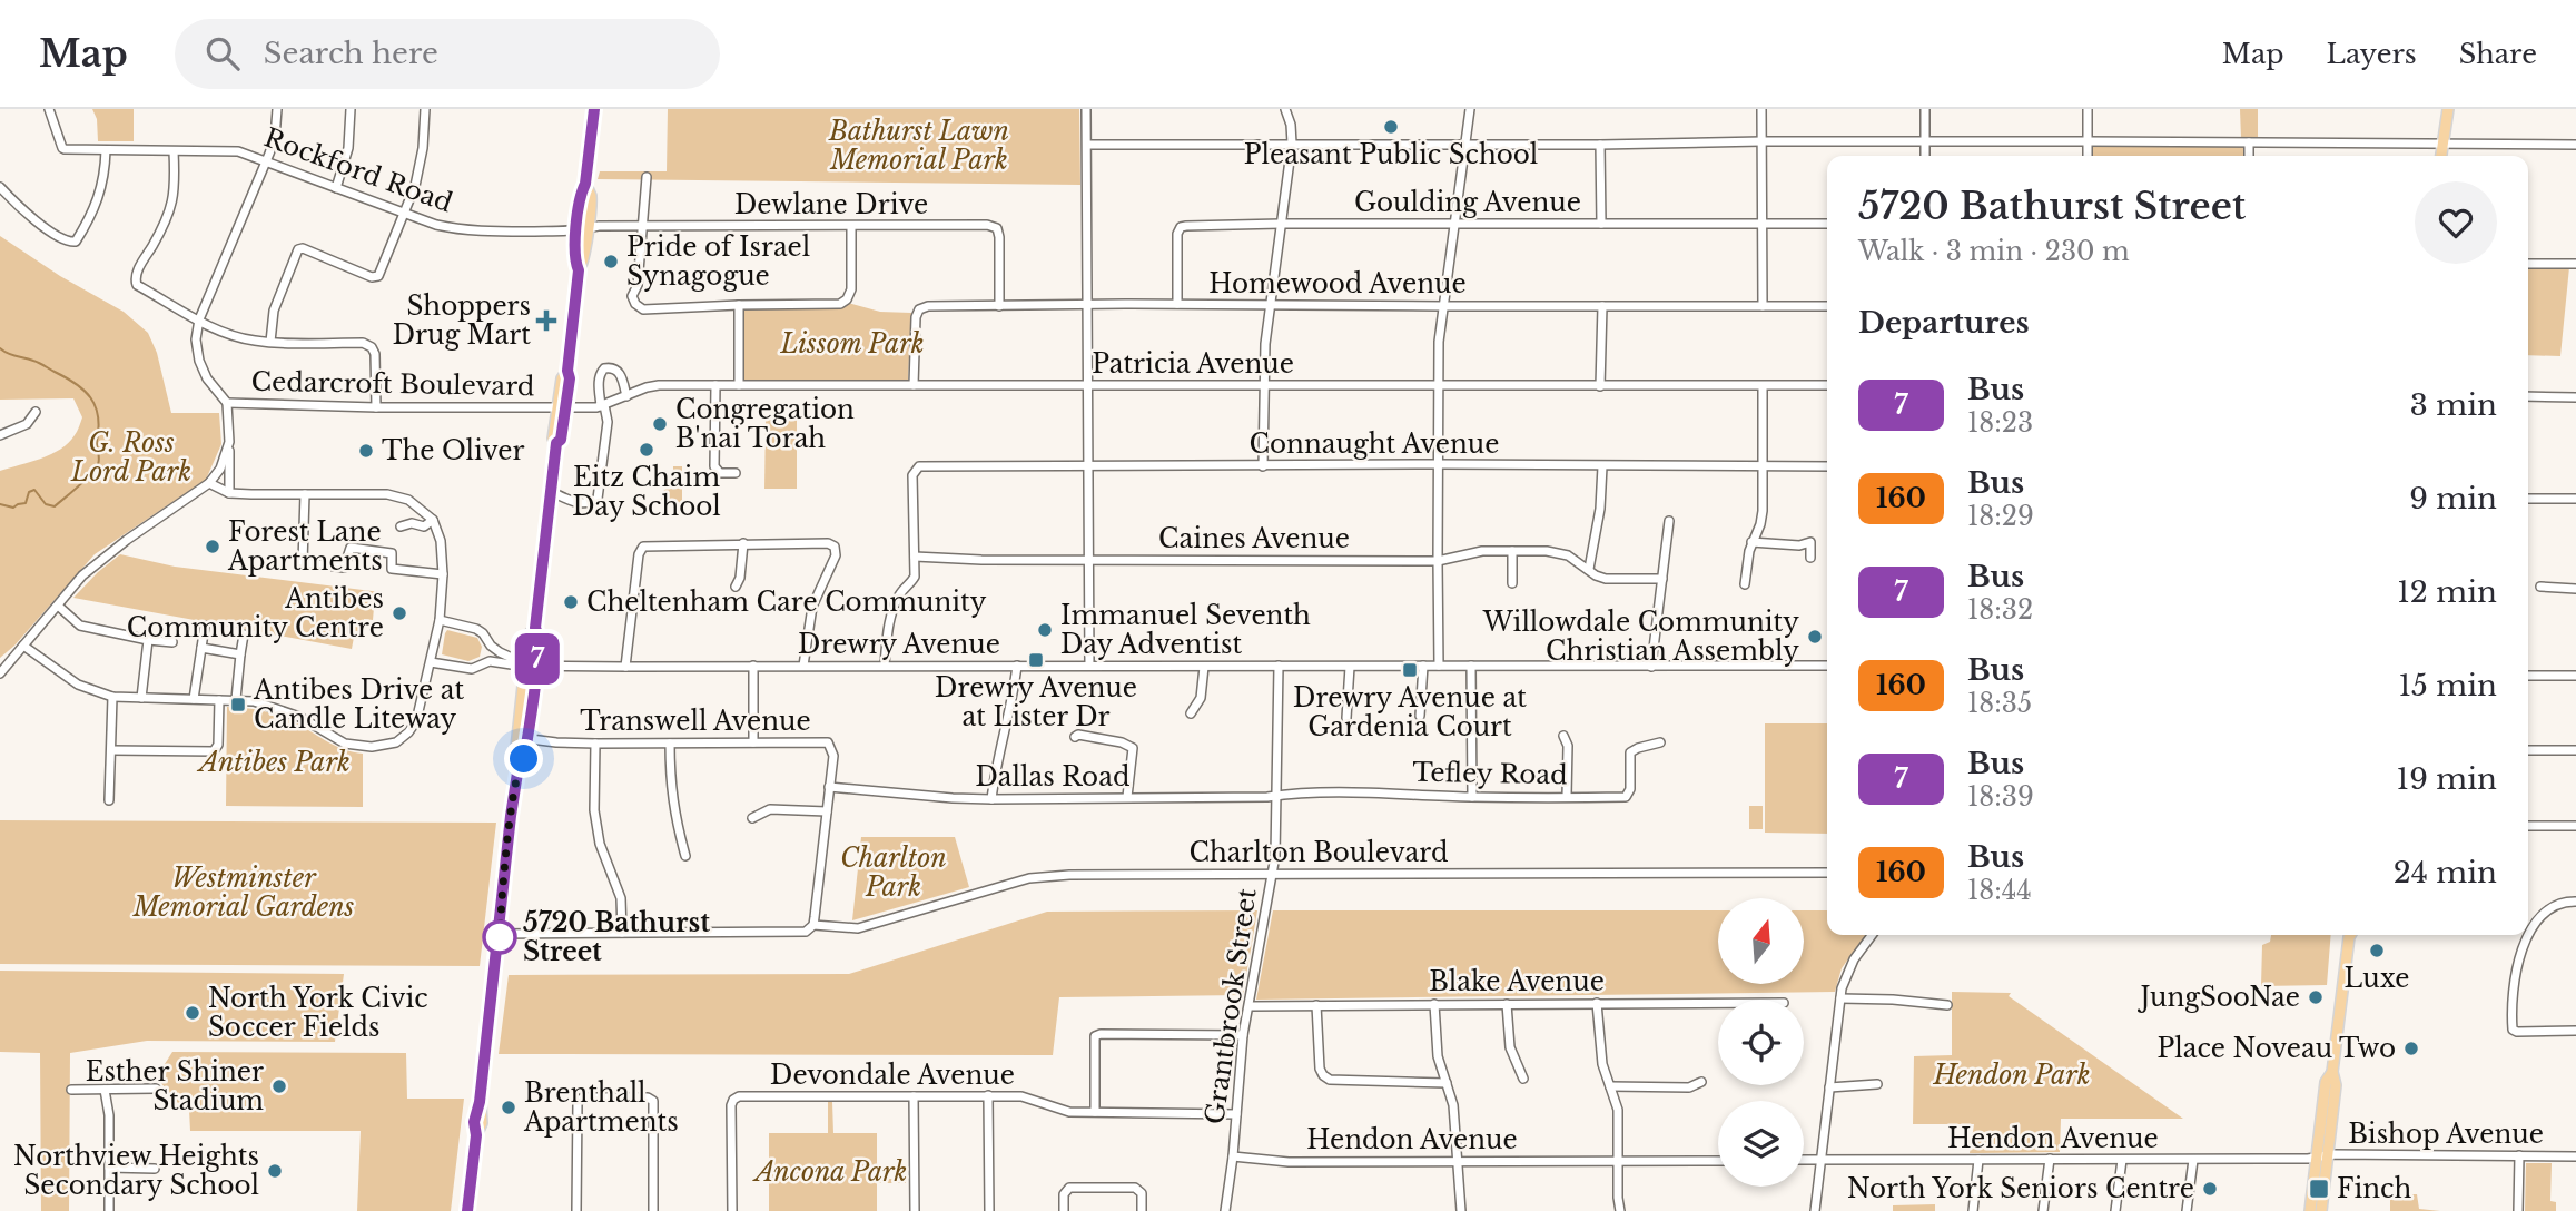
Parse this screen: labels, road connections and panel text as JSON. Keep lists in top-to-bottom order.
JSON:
{
  "streets": {
    "street": [
      "Rockford Road",
      "Goulding Avenue",
      "Dewlane Drive",
      "Homewood Avenue",
      "Patricia Avenue",
      "Cedarcroft Boulevard",
      "Connaught Avenue",
      "Caines Avenue",
      "Drewry Avenue",
      "Transwell Avenue",
      "Tefley Road",
      "Dallas Road",
      "Charlton Boulevard",
      "Blake Avenue",
      "Grantbrook Street",
      "Devondale Avenue",
      "Bishop Avenue",
      "Hendon Avenue"
    ]
  },
  "crossings": [
    ["Rockford Road", "Dewlane Drive"],
    ["Goulding Avenue", "Homewood Avenue"],
    ["Dewlane Drive", "Homewood Avenue"],
    ["Homewood Avenue", "Patricia Avenue"],
    ["Patricia Avenue", "Cedarcroft Boulevard"],
    ["Connaught Avenue", "Caines Avenue"],
    ["Drewry Avenue", "Grantbrook Street"],
    ["Transwell Avenue", "Dallas Road"],
    ["Tefley Road", "Dallas Road"],
    ["Tefley Road", "Grantbrook Street"],
    ["Dallas Road", "Grantbrook Street"],
    ["Charlton Boulevard", "Grantbrook Street"],
    ["Blake Avenue", "Grantbrook Street"],
    ["Grantbrook Street", "Devondale Avenue"],
    ["Grantbrook Street", "Hendon Avenue"],
    ["Bishop Avenue", "Hendon Avenue"]
  ],
  "parks": [
    "Bathurst Lawn Memorial Park",
    "Lissom Park",
    "G. Ross Lord Park",
    "Antibes Park",
    "Charlton Park",
    "Westminster Memorial Gardens",
    "Hendon Park",
    "Ancona Park"
  ],
  "places": {
    "other": [
      "Pleasant Public School",
      "Pride of Israel Synagogue",
      "Congregation B'nai Torah",
      "Eitz Chaim Day School",
      "The Oliver",
      "Forest Lane Apartments",
      "Cheltenham Care Community",
      "Antibes Community Centre",
      "Immanuel Seventh Day Adventist",
      "Willowdale Community Christian Assembly",
      "5720 Bathurst Street",
      "Luxe",
      "JungSooNae",
      "North York Civic Soccer Fields",
      "Place Noveau Two",
      "Esther Shiner Stadium",
      "Brenthall Apartments",
      "Northview Heights Secondary School",
      "North York Seniors Centre"
    ],
    "health": ["Shoppers Drug Mart"],
    "transit": [
      "Drewry Avenue at Lister Dr",
      "Drewry Avenue at Gardenia Court",
      "Antibes Drive at Candle Liteway",
      "Finch"
    ]
  },
  "lines": ["bus line 7"],
  "north": "top",
  "page": {
    "header": "Map",
    "search": "Search here",
    "nav": ["Map", "Layers", "Share"],
    "on_map": "7",
    "heading": [
      ["5720 Bathurst Street", "Walk · 3 min · 230 m"],
      "Departures"
    ],
    "list": [
      {
        "mark": "7",
        "name": "Bus",
        "note": "18:23",
        "value": "3 min"
      },
      {
        "mark": "160",
        "name": "Bus",
        "note": "18:29",
        "value": "9 min"
      },
      {
        "mark": "7",
        "name": "Bus",
        "note": "18:32",
        "value": "12 min"
      },
      {
        "mark": "160",
        "name": "Bus",
        "note": "18:35",
        "value": "15 min"
      },
      {
        "mark": "7",
        "name": "Bus",
        "note": "18:39",
        "value": "19 min"
      },
      {
        "mark": "160",
        "name": "Bus",
        "note": "18:44",
        "value": "24 min"
      }
    ]
  }
}
